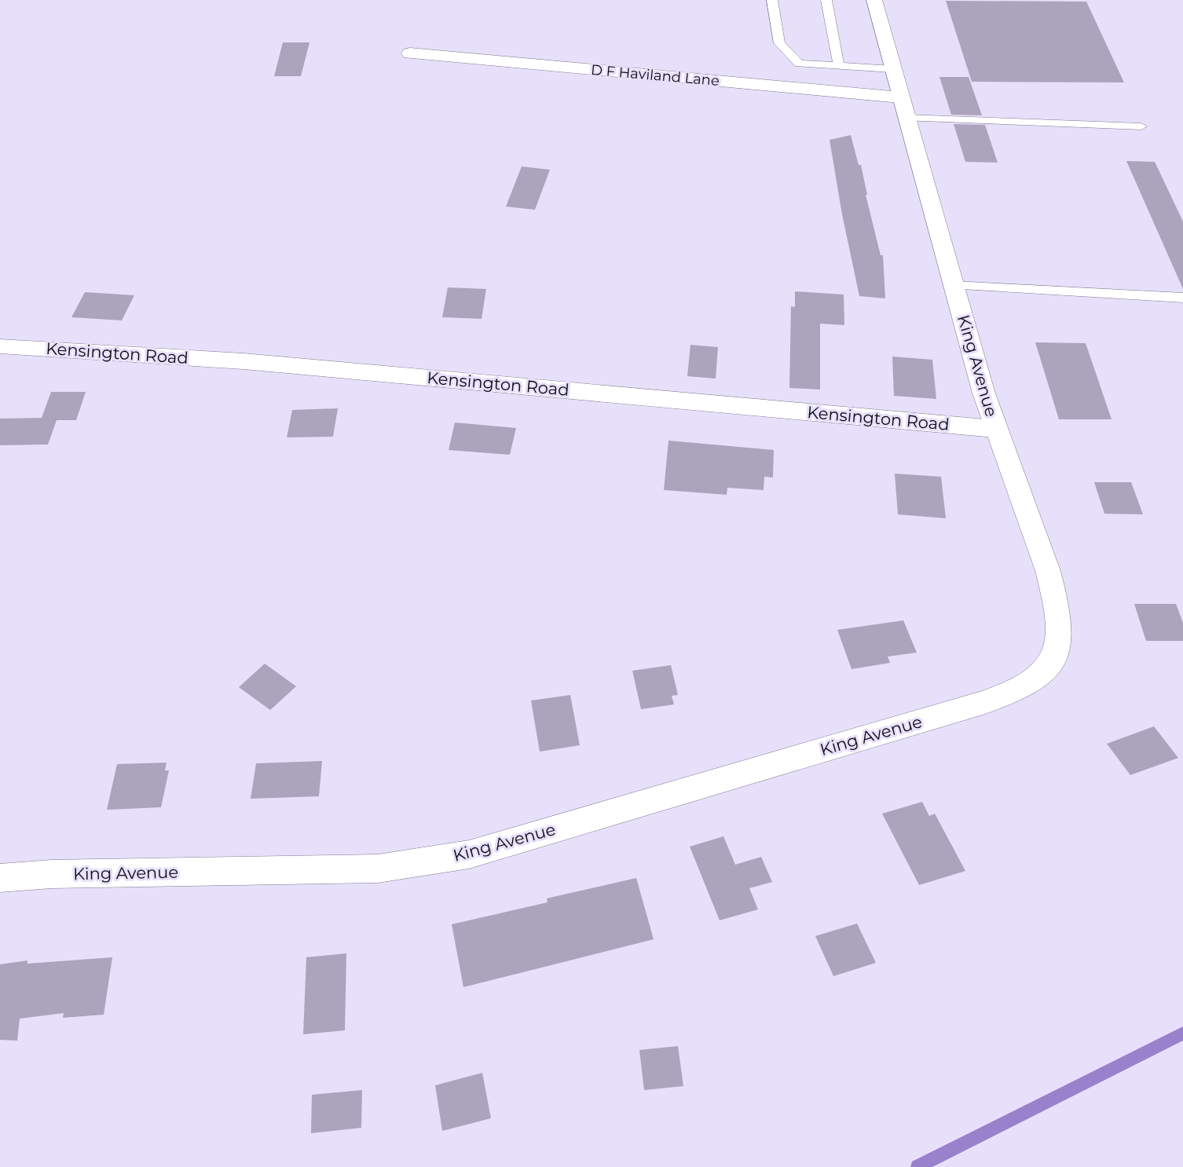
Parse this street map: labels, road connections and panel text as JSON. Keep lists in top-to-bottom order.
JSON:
{
  "streets": {
    "street": ["D F Haviland Lane", "Kensington Road", "King Avenue"]
  },
  "crossings": [
    ["D F Haviland Lane", "King Avenue"],
    ["Kensington Road", "King Avenue"]
  ]
}
